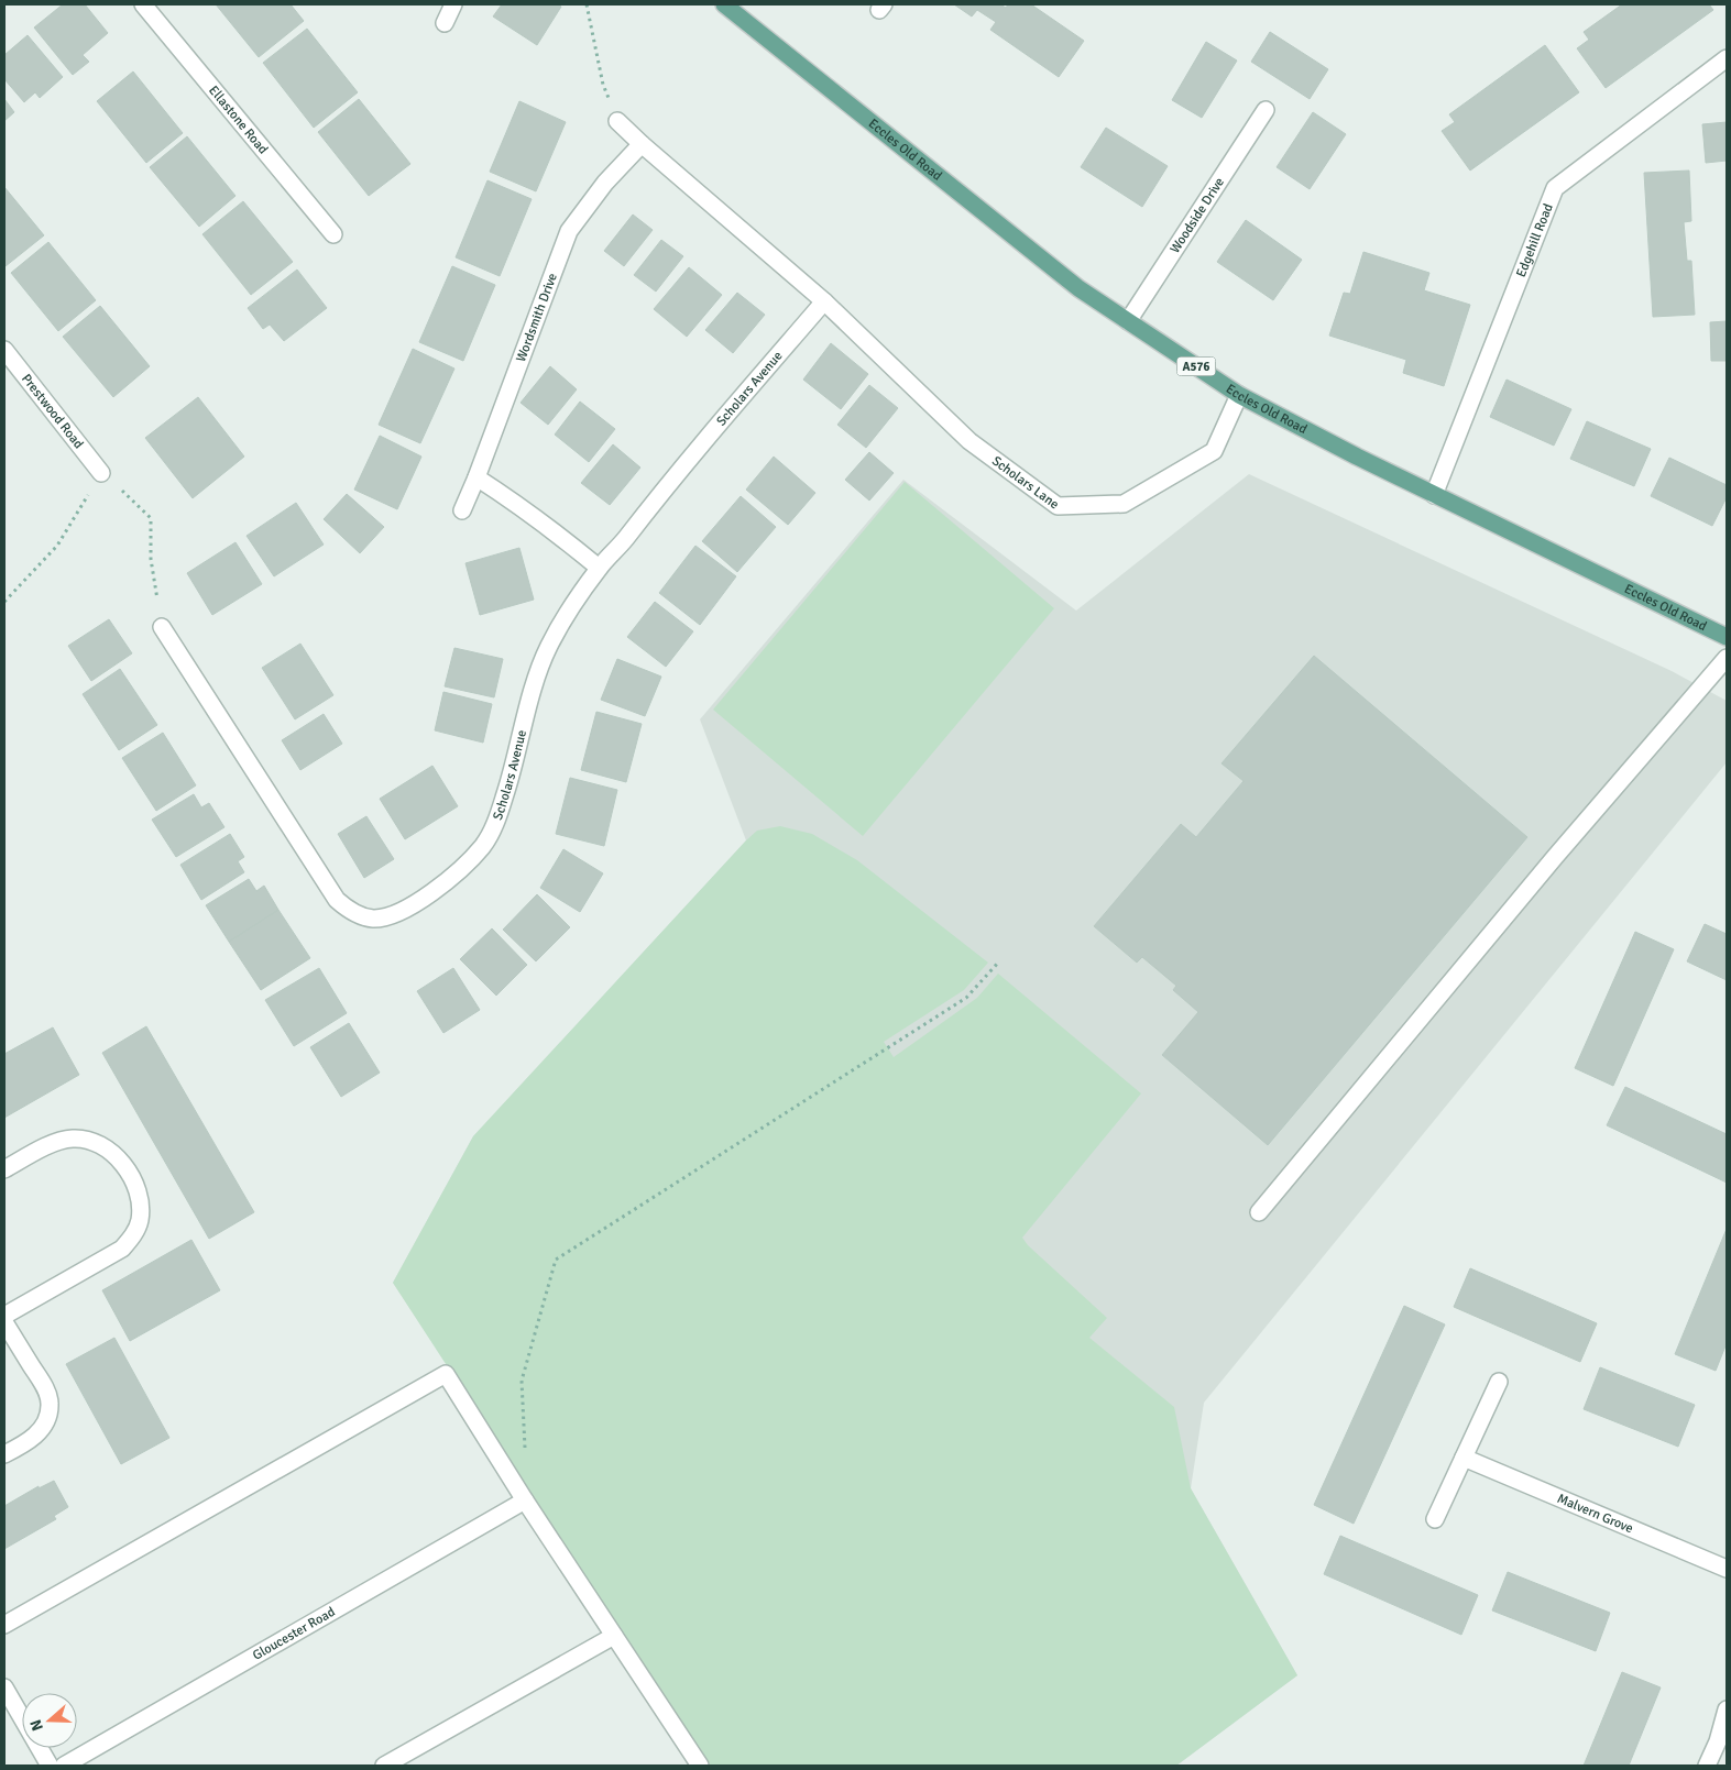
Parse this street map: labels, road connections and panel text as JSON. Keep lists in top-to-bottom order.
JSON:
{
  "streets": {
    "main road": ["Eccles Old Road", "A576"],
    "street": [
      "Ellastone Road",
      "Woodside Drive",
      "Edgehill Road",
      "Wordsmith Drive",
      "Scholars Avenue",
      "Prestwood Road",
      "Scholars Lane",
      "Malvern Grove",
      "Gloucester Road"
    ]
  },
  "crossings": [
    ["Eccles Old Road", "Woodside Drive"],
    ["Eccles Old Road", "Edgehill Road"],
    ["Eccles Old Road", "Scholars Lane"],
    ["Scholars Avenue", "Scholars Lane"]
  ],
  "north": "left"
}
